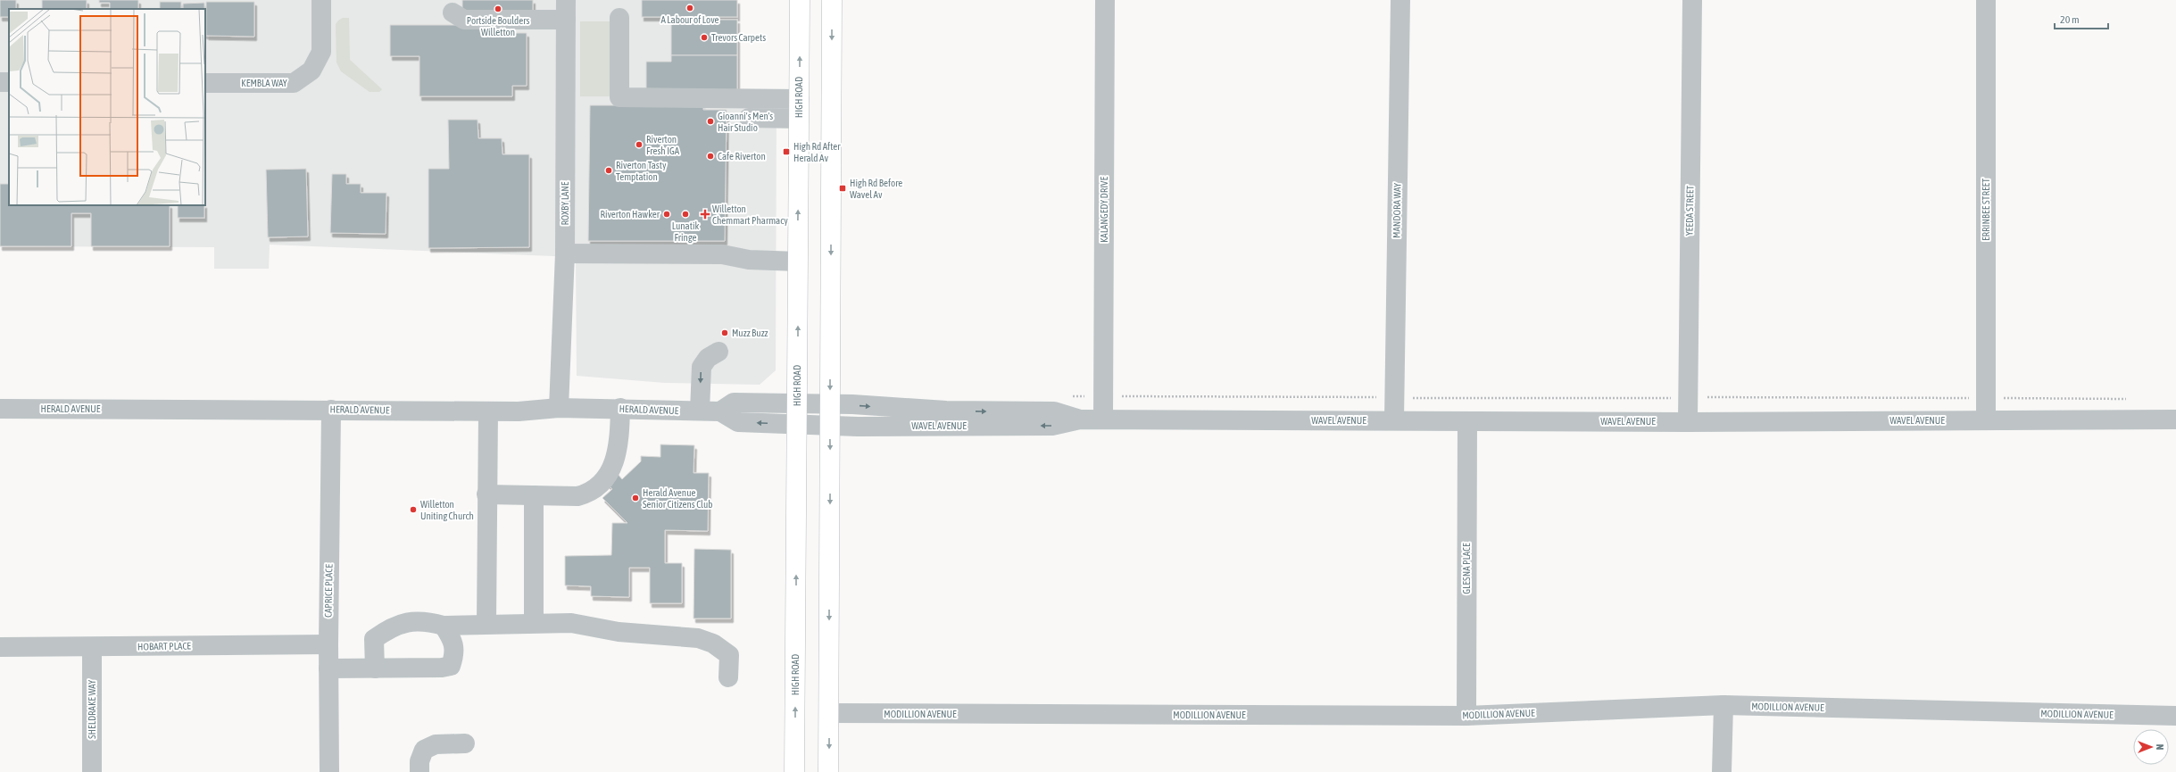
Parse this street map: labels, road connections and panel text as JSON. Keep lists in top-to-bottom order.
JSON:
{
  "streets": {
    "main road": ["HIGH ROAD"],
    "street": [
      "KEMBLA WAY",
      "ROXBY LANE",
      "KALANGEDY DRIVE",
      "ERRINBEE STREET",
      "MANDORA WAY",
      "YEEDA STREET",
      "HERALD AVENUE",
      "WAVEL AVENUE",
      "GLESNA PLACE",
      "CAPRICE PLACE",
      "HOBART PLACE",
      "MODILLION AVENUE",
      "SHELDRAKE WAY"
    ]
  },
  "crossings": [
    ["HIGH ROAD", "HERALD AVENUE"],
    ["HIGH ROAD", "WAVEL AVENUE"],
    ["ROXBY LANE", "HERALD AVENUE"],
    ["KALANGEDY DRIVE", "WAVEL AVENUE"],
    ["ERRINBEE STREET", "WAVEL AVENUE"],
    ["MANDORA WAY", "WAVEL AVENUE"],
    ["YEEDA STREET", "WAVEL AVENUE"],
    ["HERALD AVENUE", "WAVEL AVENUE"],
    ["HERALD AVENUE", "CAPRICE PLACE"],
    ["WAVEL AVENUE", "GLESNA PLACE"],
    ["GLESNA PLACE", "MODILLION AVENUE"],
    ["CAPRICE PLACE", "HOBART PLACE"],
    ["HOBART PLACE", "SHELDRAKE WAY"]
  ],
  "places": {
    "other": [
      "A Labour of Love",
      "Portside Boulders Willetton",
      "Trevors Carpets",
      "Gioanni's Men's Hair Studio",
      "Riverton Fresh IGA",
      "Cafe Riverton",
      "Riverton Tasty Temptation",
      "Riverton Hawker",
      "Lunatik Fringe",
      "Muzz Buzz",
      "Herald Avenue Senior Citizens Club",
      "Willetton Uniting Church"
    ],
    "transit": ["High Rd After Herald Av", "High Rd Before Wavel Av"],
    "health": ["Willetton Chemmart Pharmacy"]
  },
  "scale_bar": "20 m",
  "north": "right"
}
